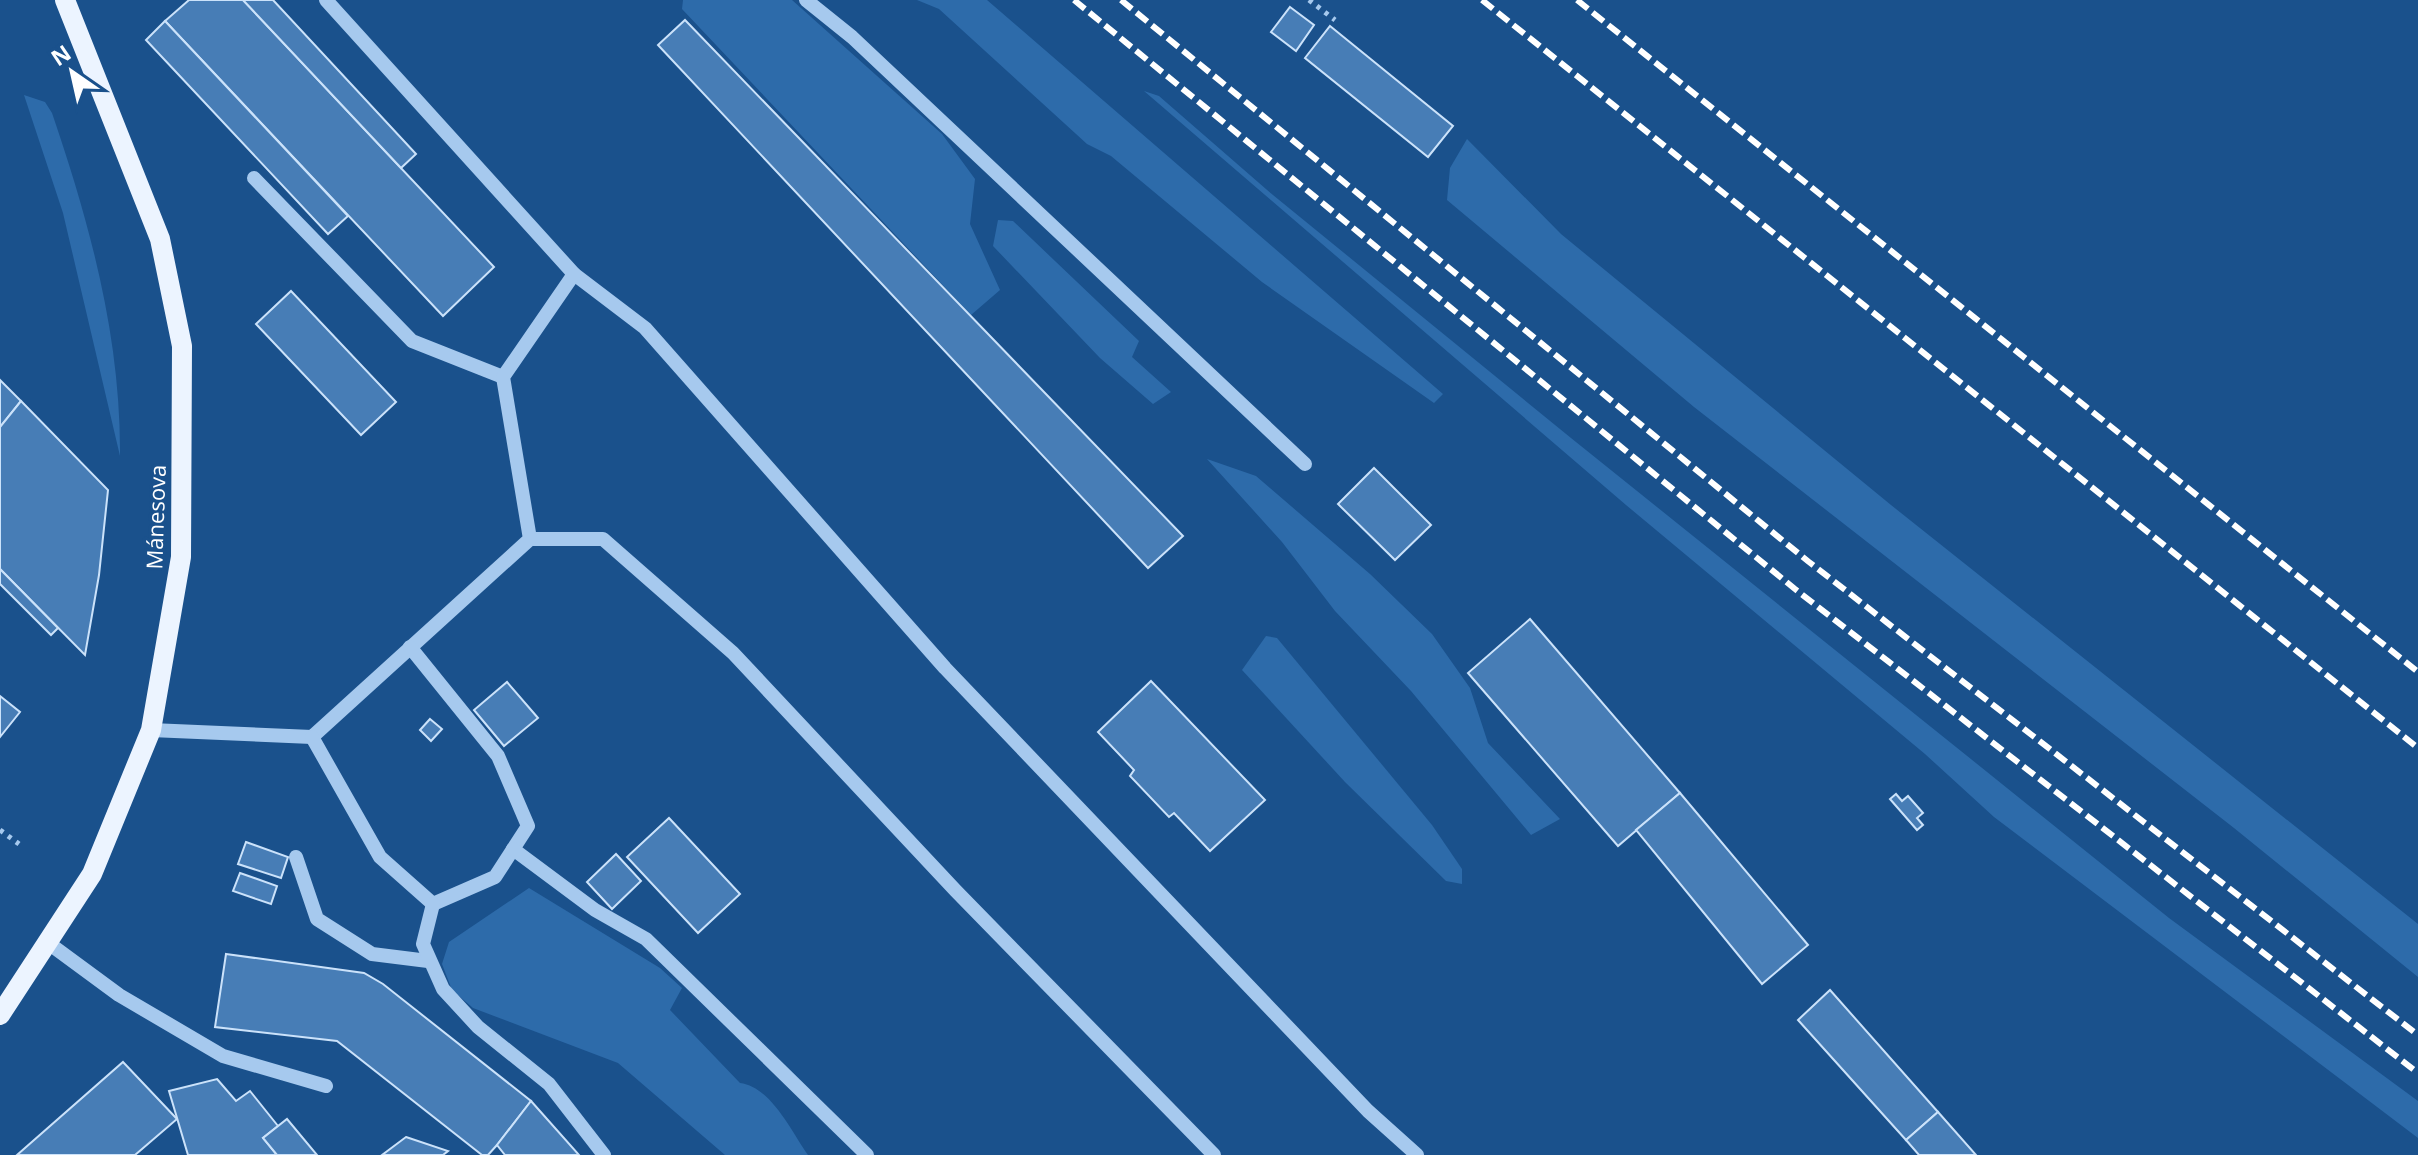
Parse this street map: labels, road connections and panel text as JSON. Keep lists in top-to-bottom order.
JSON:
{
  "streets": {
    "main road": ["Mánesova"]
  },
  "north": "top left"
}
